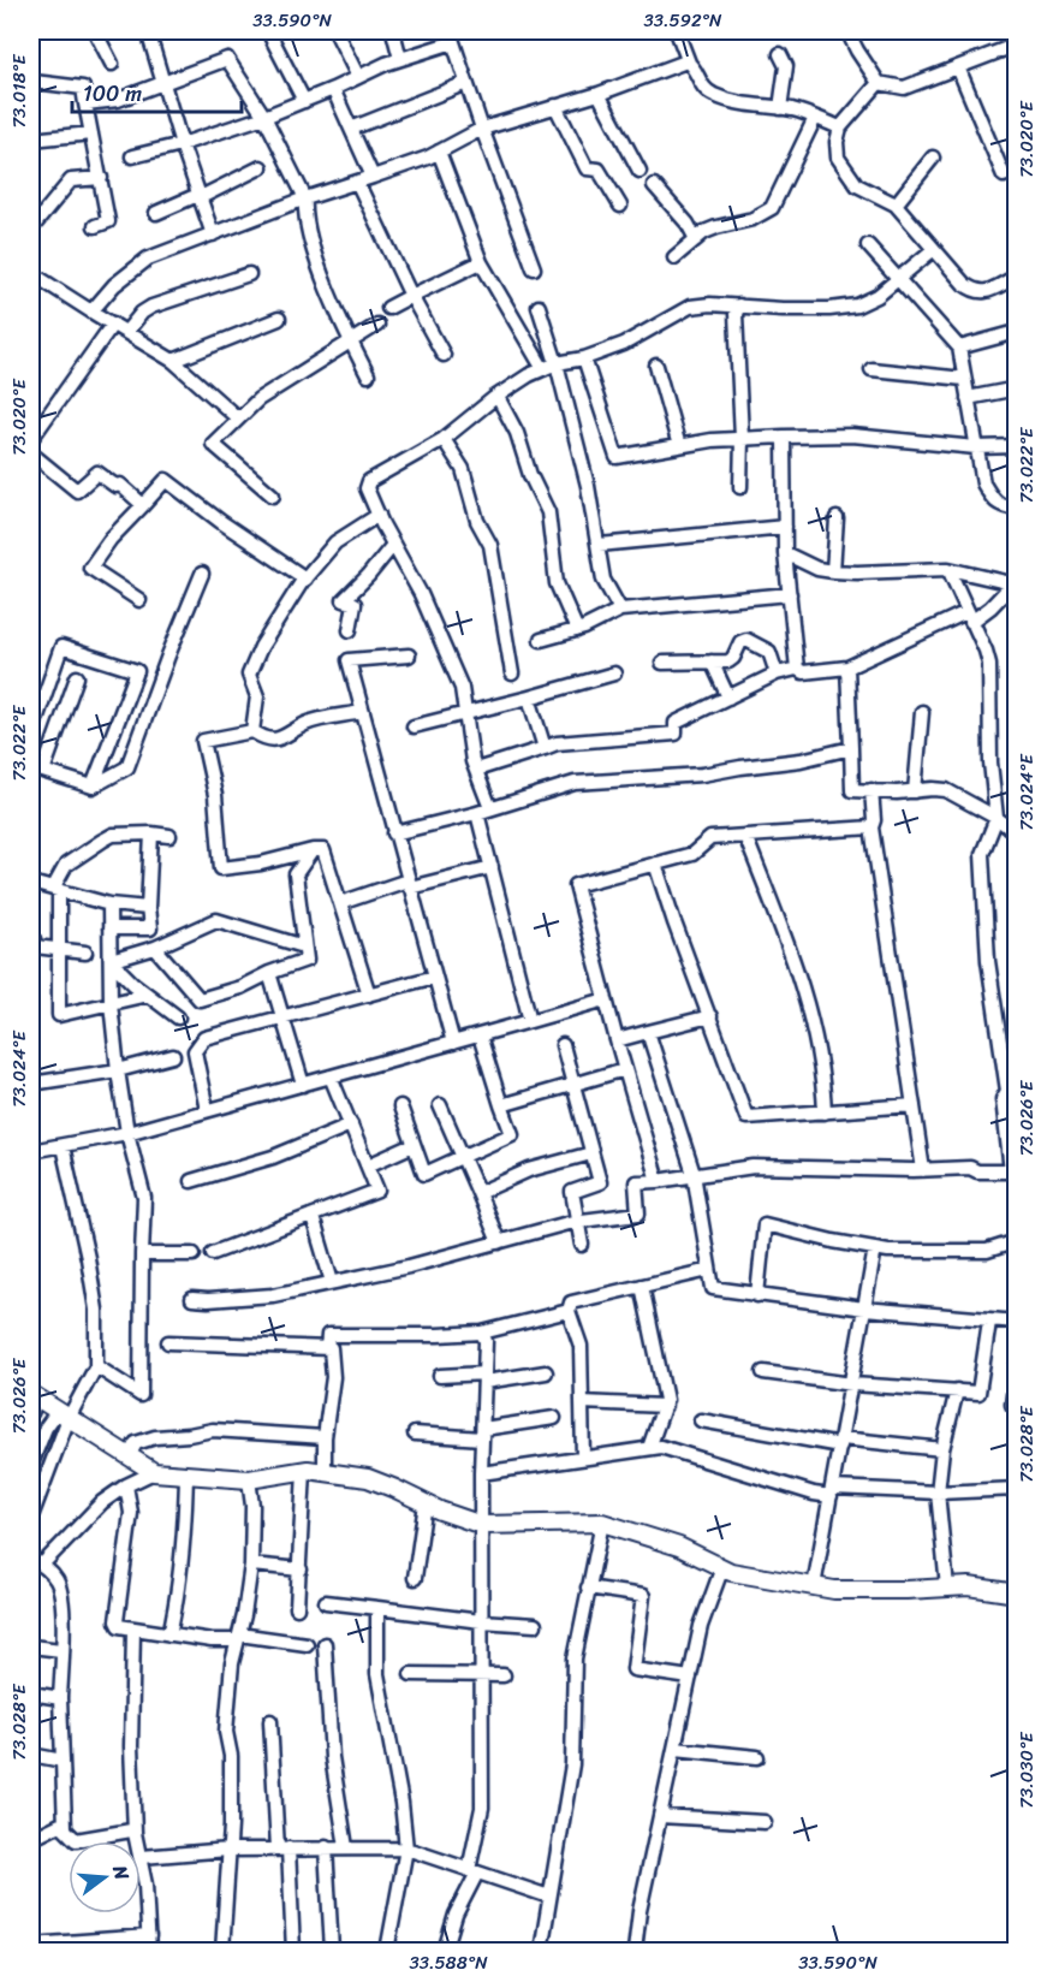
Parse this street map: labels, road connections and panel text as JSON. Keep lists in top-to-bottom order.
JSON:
{
  "scale_bar": "100 m",
  "north": "right",
  "coordinates": [
    "33.590°N",
    "33.592°N",
    "73.018°E",
    "73.020°E",
    "73.022°E",
    "73.024°E",
    "73.026°E",
    "73.028°E",
    "73.030°E",
    "33.588°N"
  ]
}
